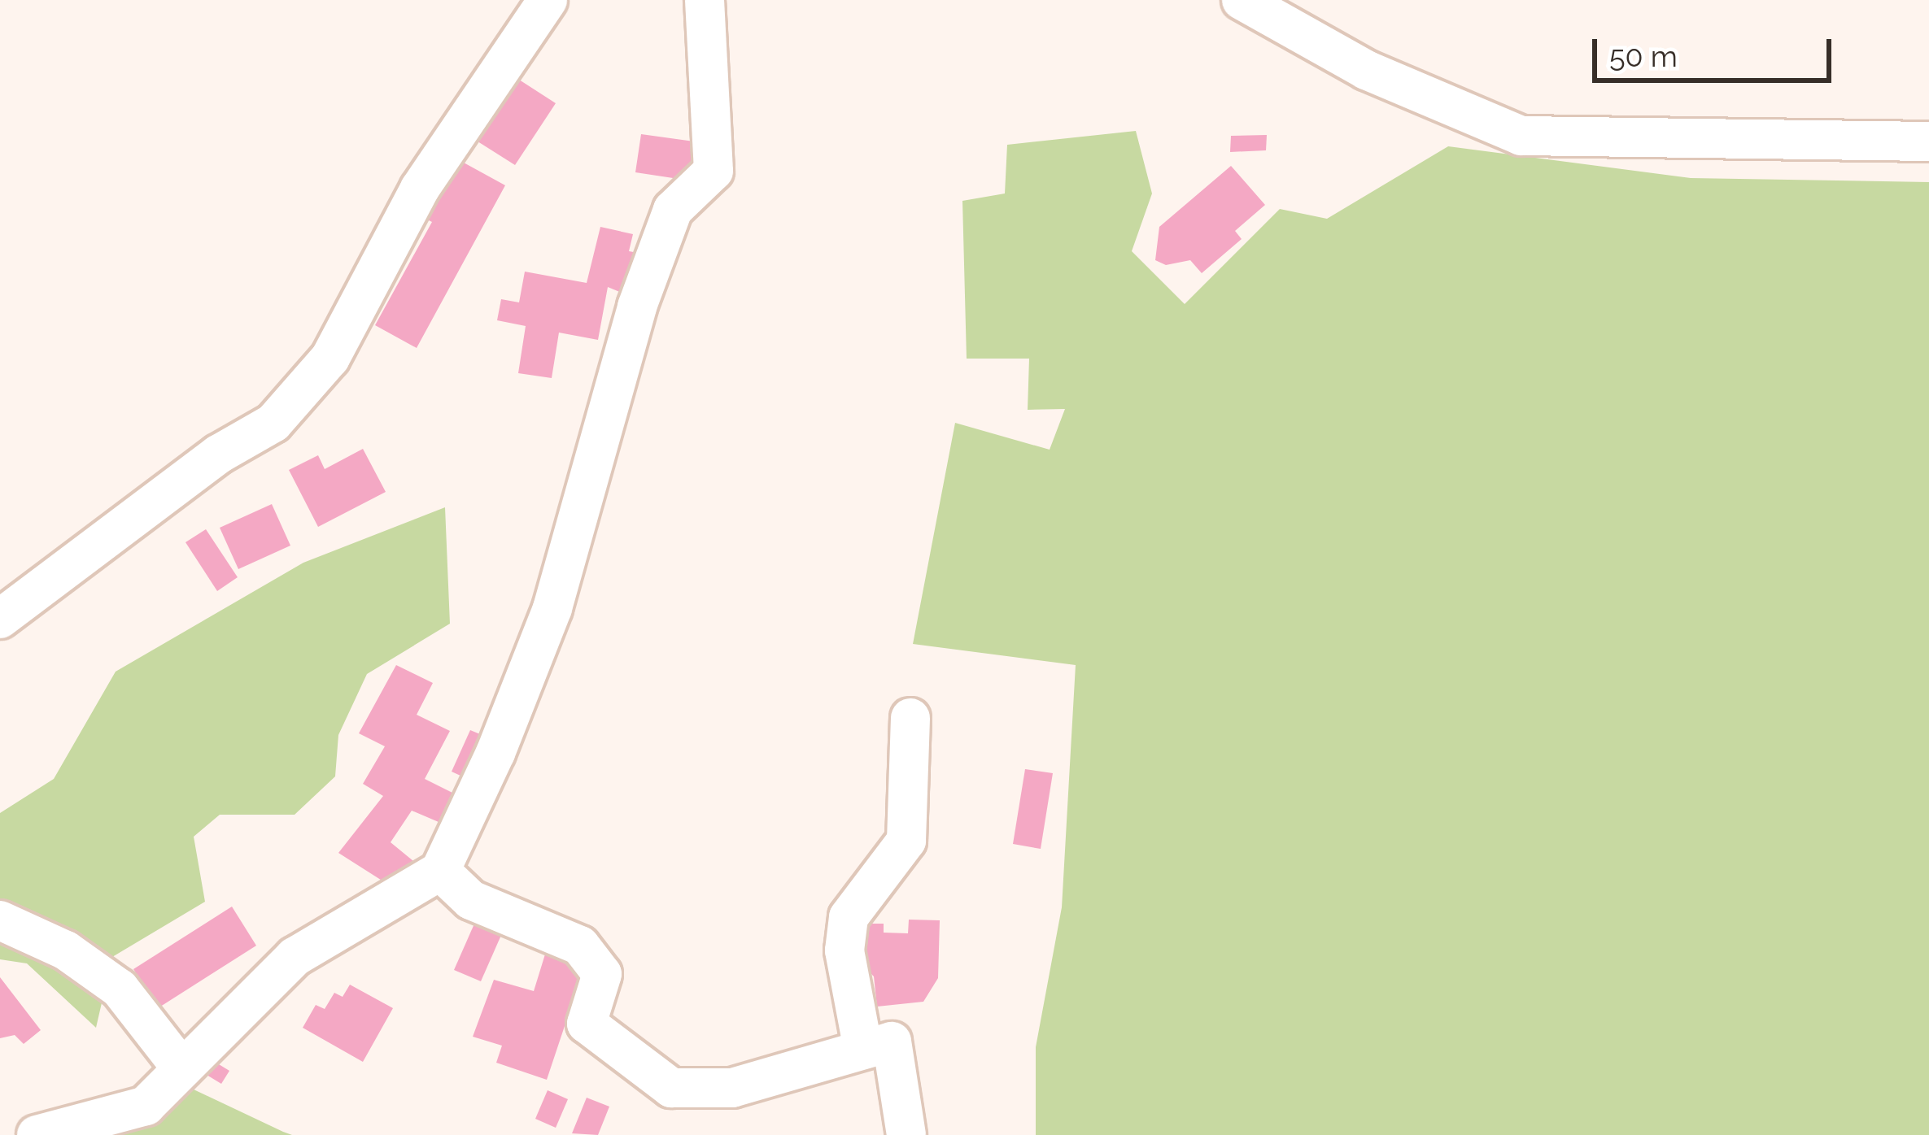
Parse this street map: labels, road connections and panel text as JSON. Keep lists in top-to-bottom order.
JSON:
{
  "scale_bar": "50 m"
}
